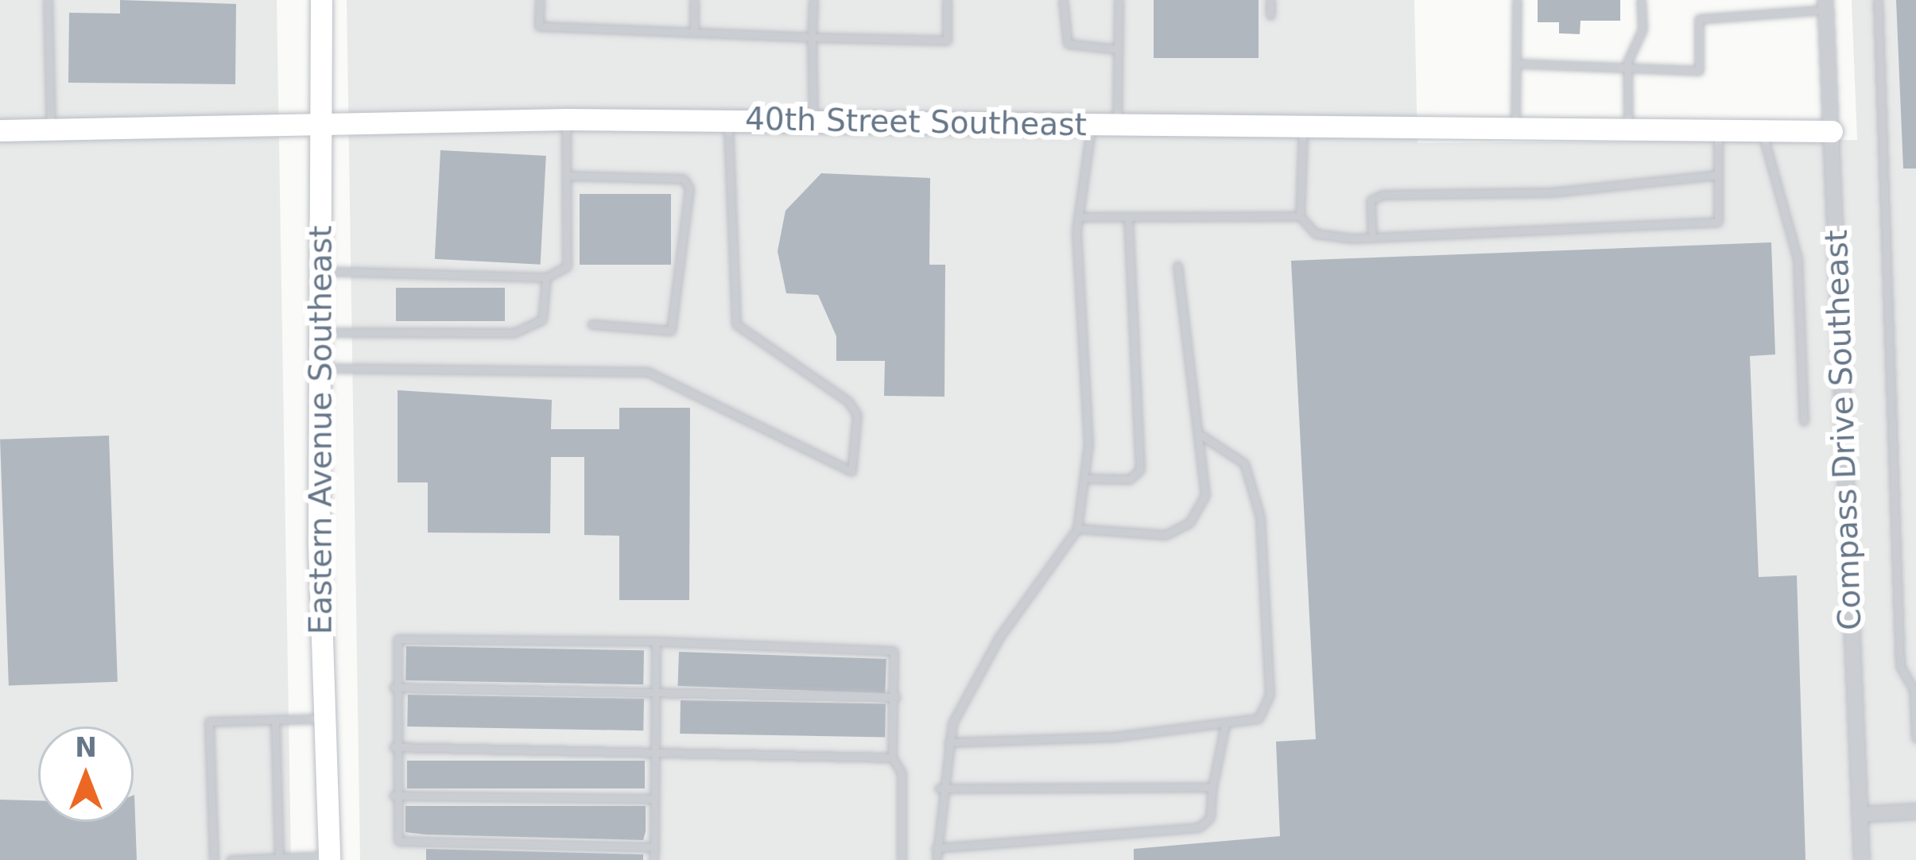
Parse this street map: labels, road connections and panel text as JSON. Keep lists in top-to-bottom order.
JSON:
{
  "streets": {
    "street": ["40th Street Southeast", "Eastern Avenue Southeast", "Compass Drive Southeast"]
  },
  "crossings": [
    ["40th Street Southeast", "Eastern Avenue Southeast"],
    ["40th Street Southeast", "Compass Drive Southeast"]
  ],
  "north": "top"
}
